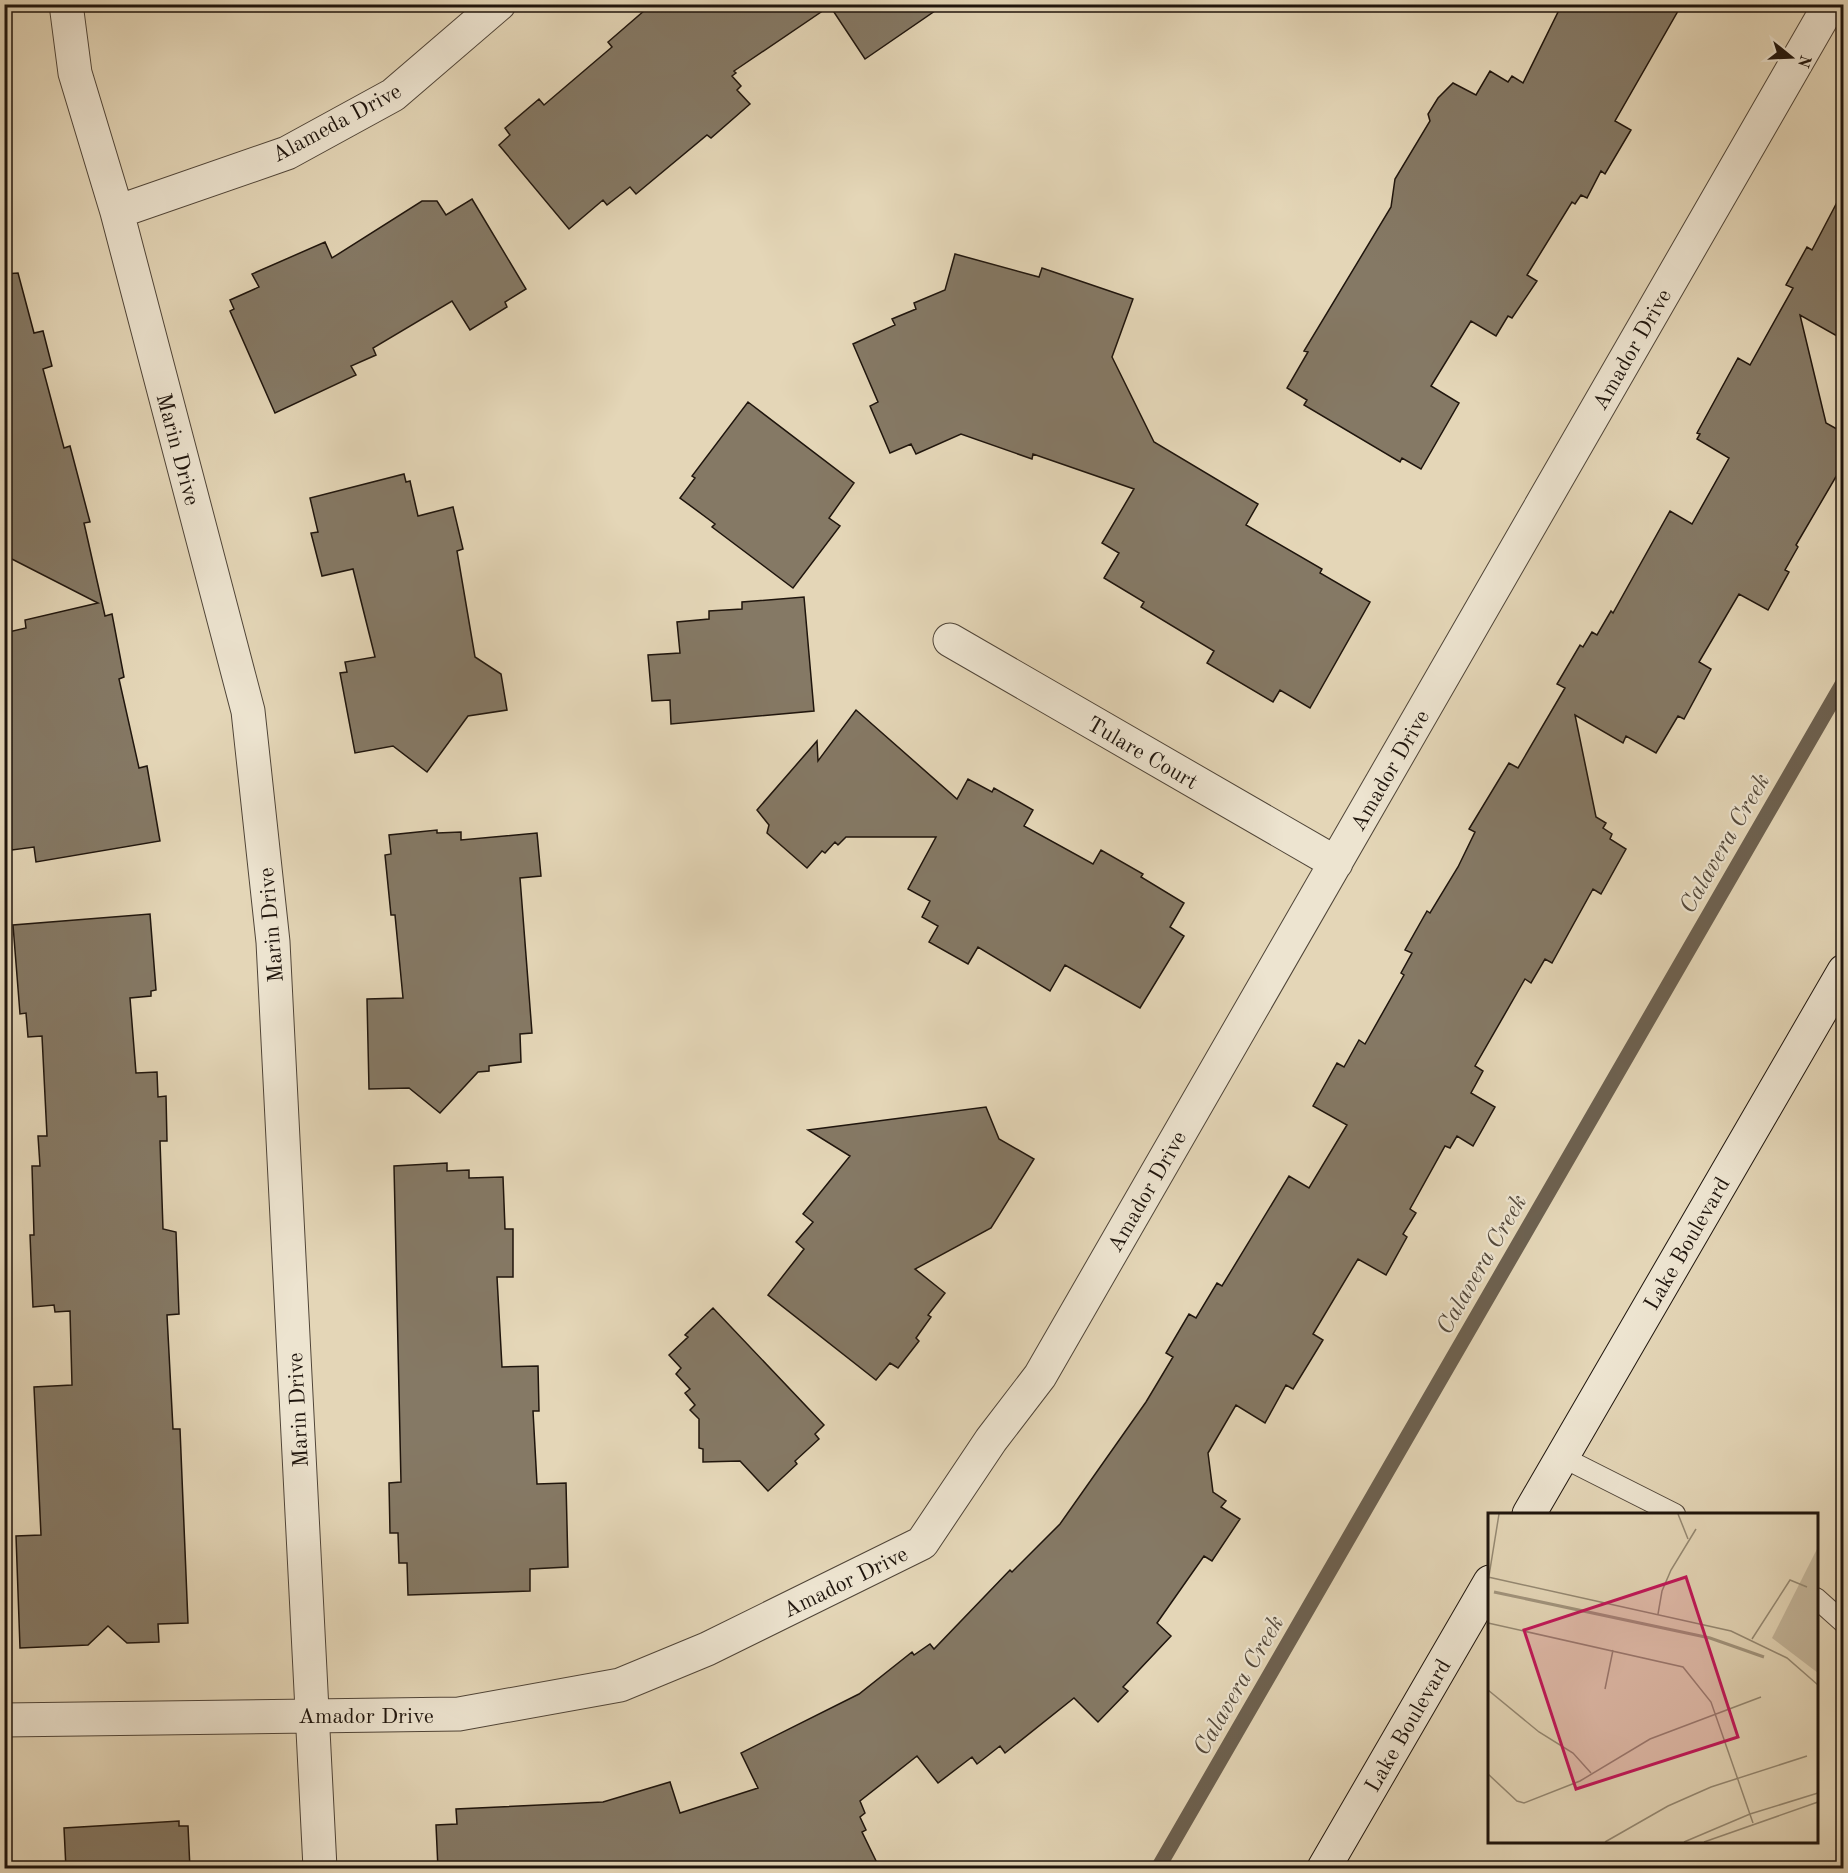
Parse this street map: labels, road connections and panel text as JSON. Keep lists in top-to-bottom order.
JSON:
{
  "streets": {
    "street": [
      "Alameda Drive",
      "Amador Drive",
      "Marin Drive",
      "Tulare Court",
      "Lake Boulevard"
    ]
  },
  "crossings": [
    ["Alameda Drive", "Marin Drive"],
    ["Amador Drive", "Marin Drive"],
    ["Amador Drive", "Tulare Court"]
  ],
  "water": ["Calavera Creek"],
  "north": "right"
}
